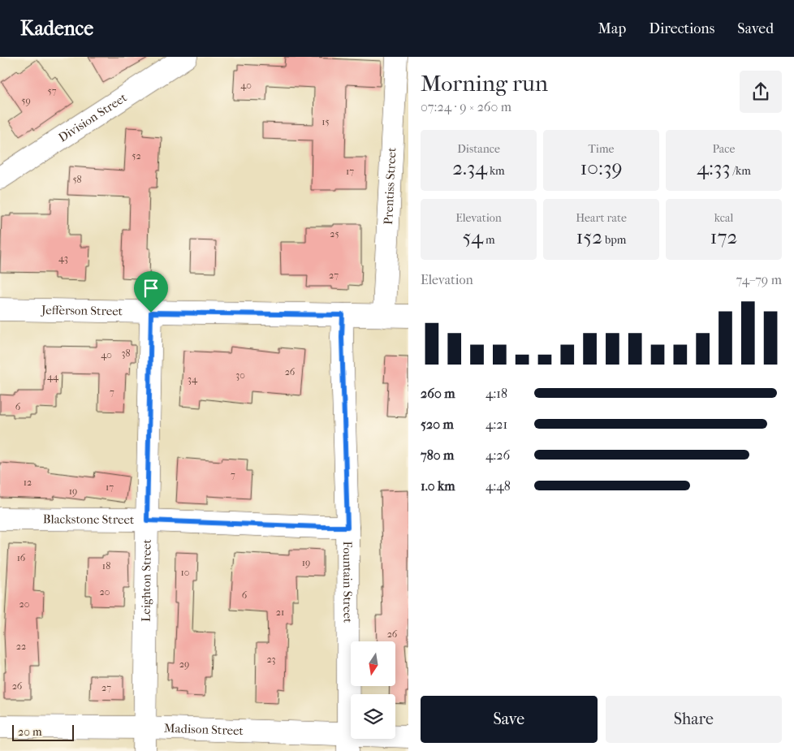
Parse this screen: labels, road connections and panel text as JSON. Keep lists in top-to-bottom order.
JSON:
{
  "streets": {
    "street": [
      "Division Street",
      "Prentiss Street",
      "Jefferson Street",
      "Blackstone Street",
      "Leighton Street",
      "Fountain Street",
      "Madison Street"
    ]
  },
  "crossings": [
    ["Prentiss Street", "Jefferson Street"],
    ["Jefferson Street", "Leighton Street"],
    ["Jefferson Street", "Fountain Street"],
    ["Blackstone Street", "Leighton Street"],
    ["Blackstone Street", "Fountain Street"],
    ["Leighton Street", "Madison Street"],
    ["Fountain Street", "Madison Street"]
  ],
  "house_numbers": [
    "40",
    "57",
    "59",
    "15",
    "52",
    "17",
    "58",
    "25",
    "43",
    "27",
    "38",
    "40",
    "26",
    "30",
    "44",
    "34",
    "7",
    "6",
    "7",
    "12",
    "17",
    "19",
    "16",
    "19",
    "18",
    "10",
    "20",
    "6",
    "20",
    "21",
    "26",
    "22",
    "23",
    "29",
    "26",
    "27"
  ],
  "scale_bar": "20 m",
  "north": "bottom",
  "page": {
    "header": "Kadence",
    "nav": ["Map", "Directions", "Saved"],
    "heading": ["Morning run", "07:24 · 9 × 260 m"],
    "stats": [
      ["Distance", "2.34 km"],
      ["Time", "10:39"],
      ["Pace", "4:33 /km"],
      ["Elevation", "54 m"],
      ["Heart rate", "152 bpm"],
      ["kcal", "172"]
    ],
    "chart": ["Elevation", "74–79 m"],
    "list": [
      {
        "name": "260 m",
        "note": "4:18"
      },
      {
        "name": "520 m",
        "note": "4:21"
      },
      {
        "name": "780 m",
        "note": "4:26"
      },
      {
        "name": "1.0 km",
        "note": "4:48"
      }
    ],
    "buttons": ["Save", "Share"],
    "scale": "20 m"
  }
}
